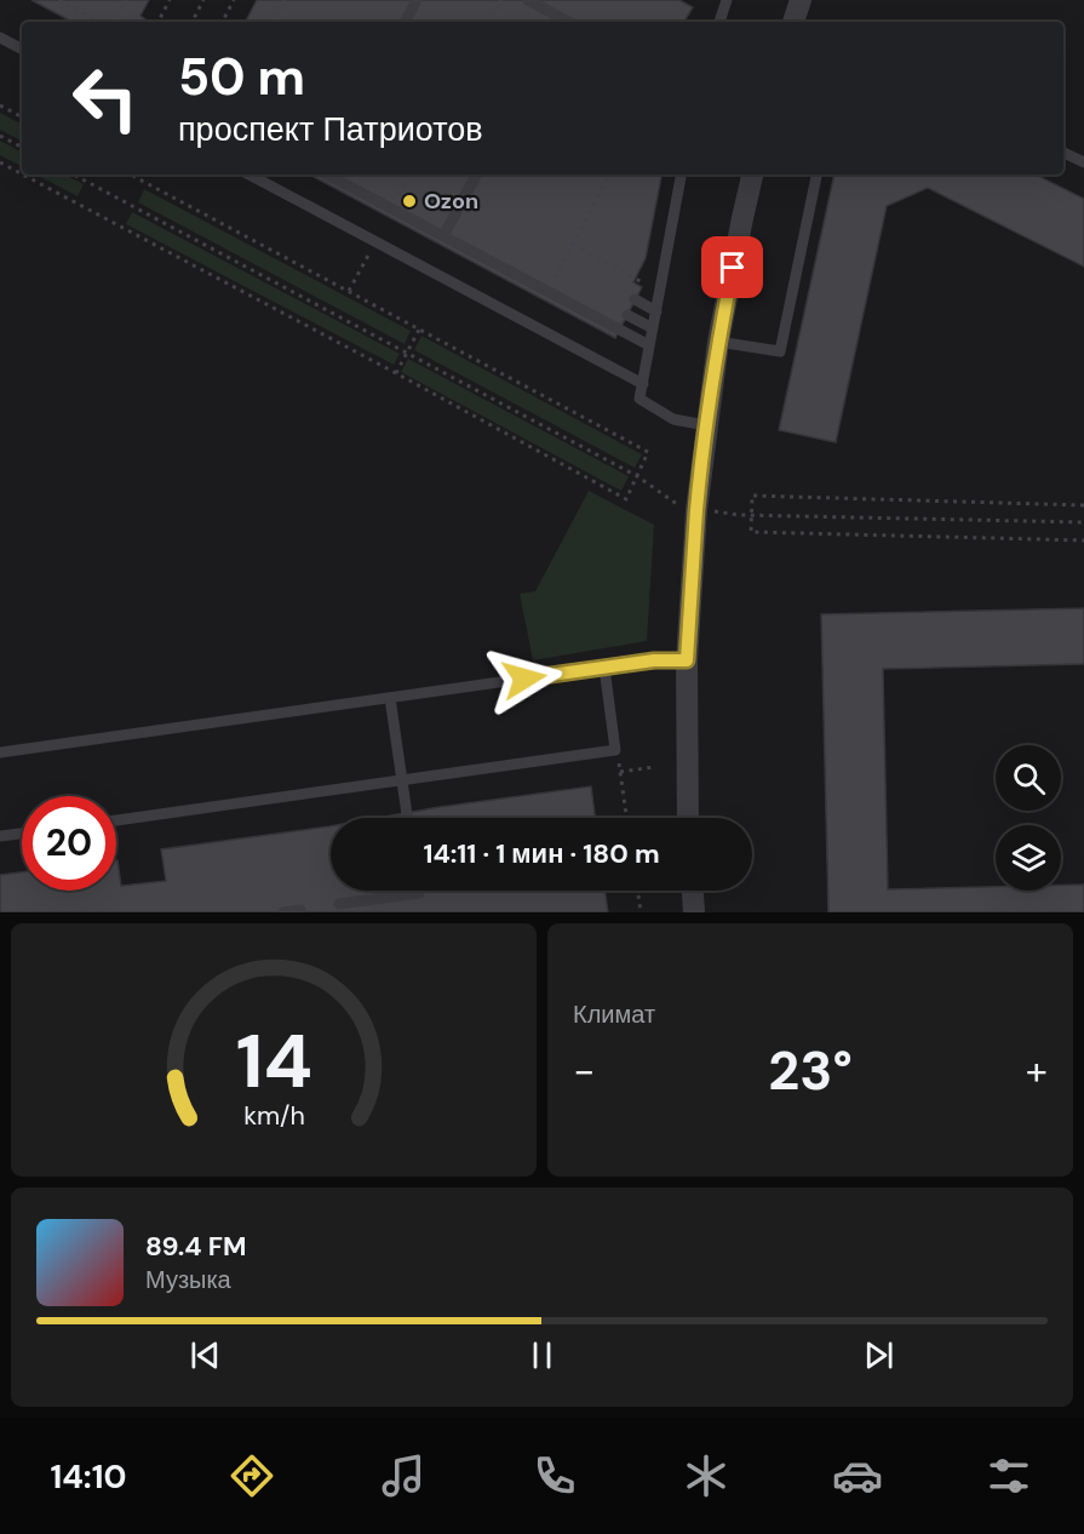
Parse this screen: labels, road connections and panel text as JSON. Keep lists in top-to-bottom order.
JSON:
{
  "places": ["Ozon"],
  "page": {
    "turn": ["50 m", "проспект Патриотов"],
    "limit": "20",
    "trip": "14:11 · 1 мин · 180 m",
    "tile": "Климат",
    "heat": ["−", "23°", "+"],
    "song": ["89.4 FM", "Музыка"],
    "tabs": "14:10",
    "gauge": ["14", "km/h"]
  }
}
